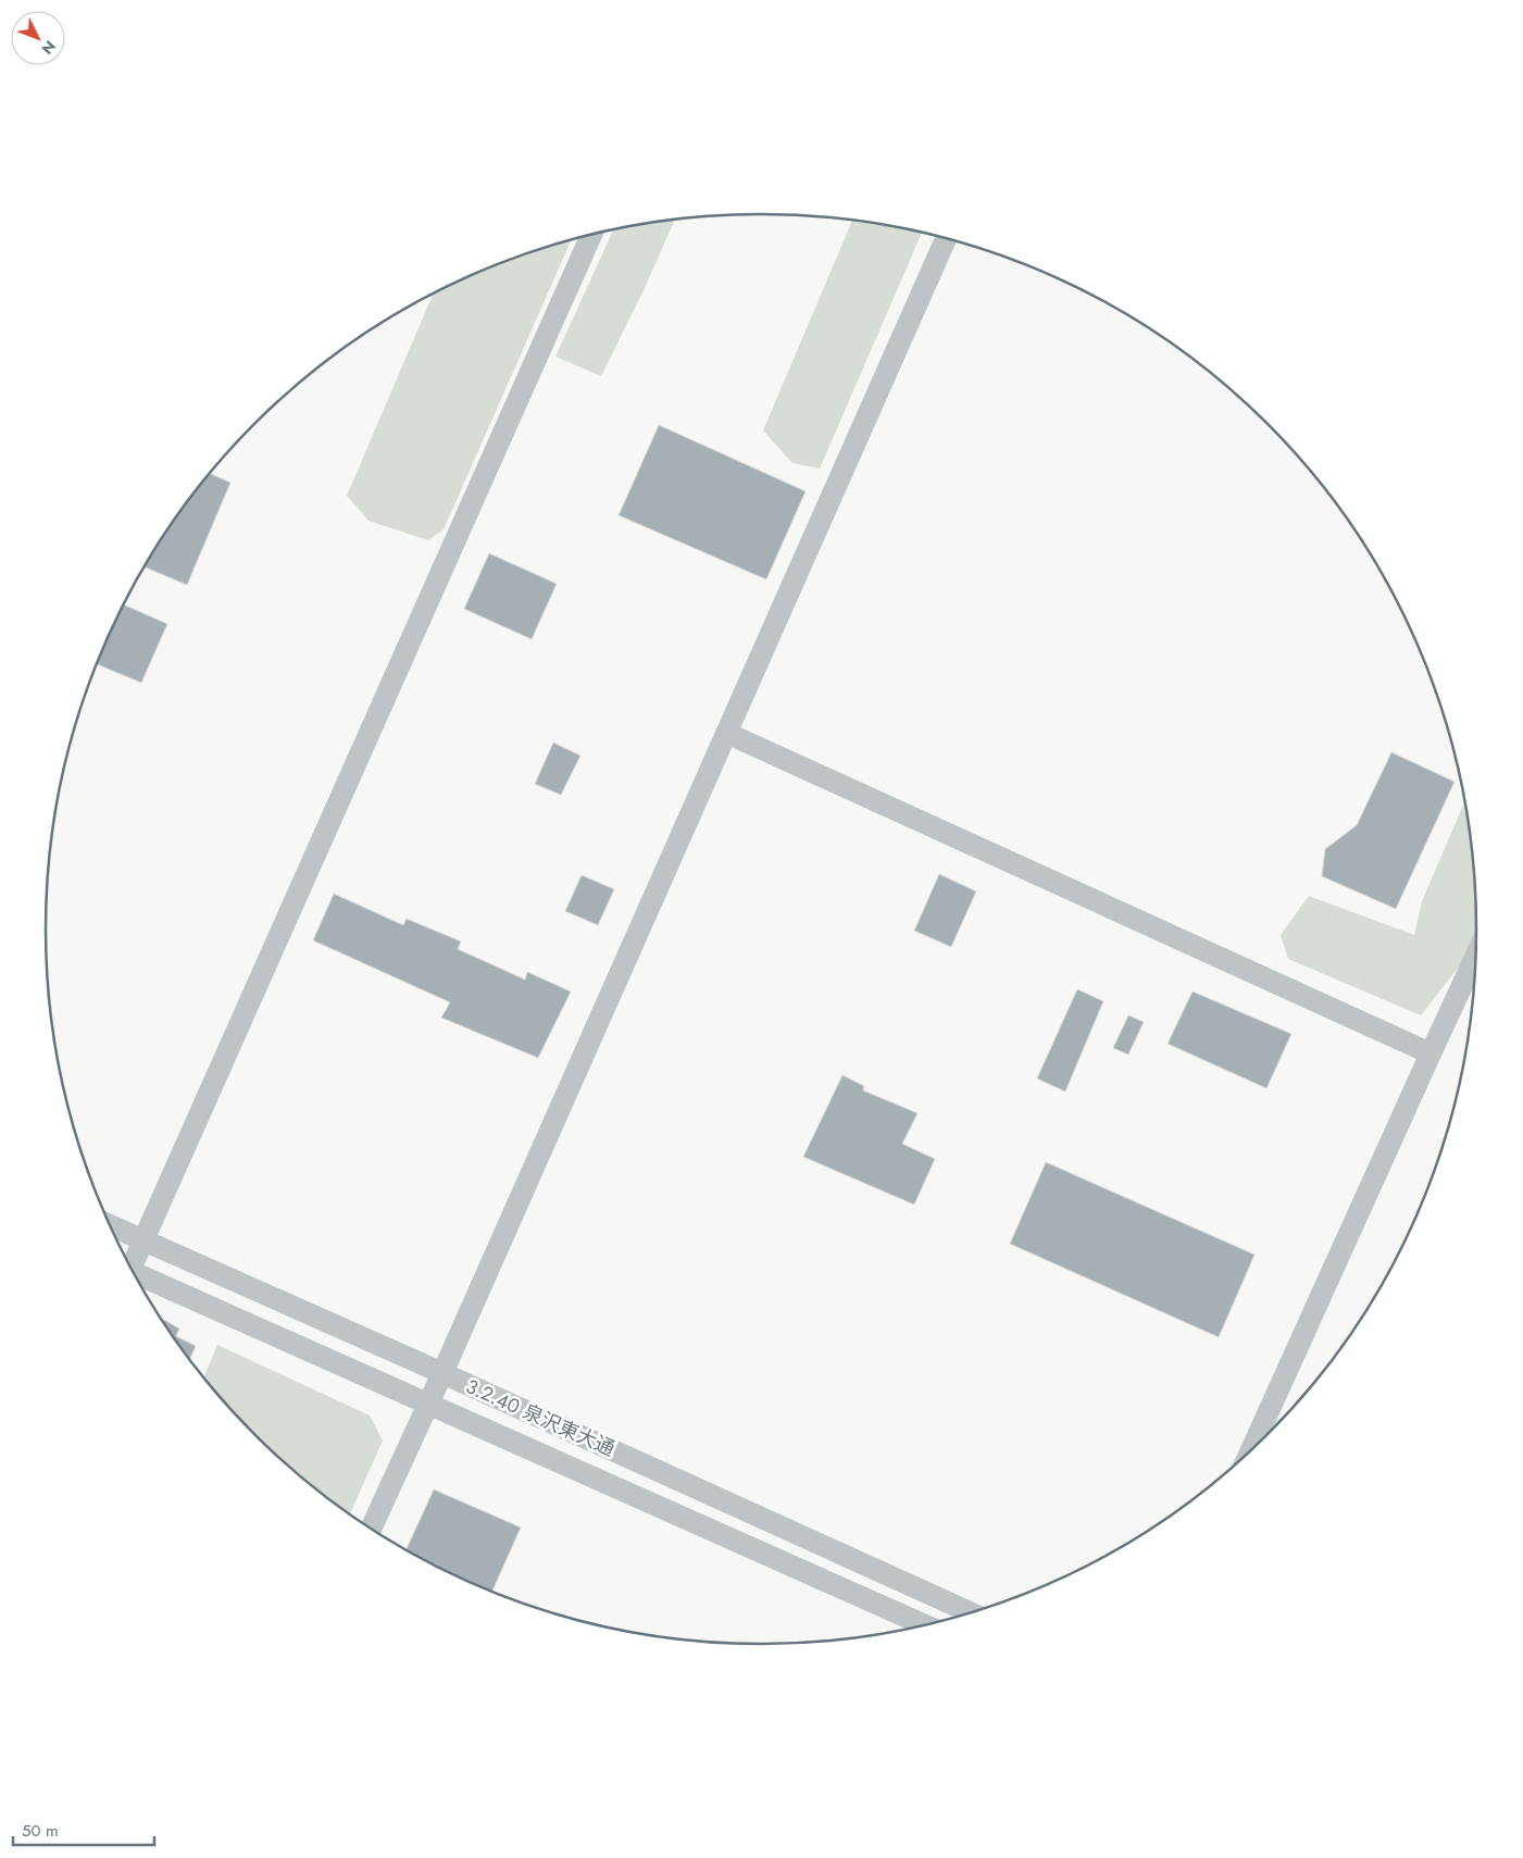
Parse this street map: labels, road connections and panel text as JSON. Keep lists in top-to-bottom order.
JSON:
{
  "streets": {
    "street": ["3.2.40 泉沢東大通"]
  },
  "scale_bar": "50 m",
  "north": "bottom right"
}
